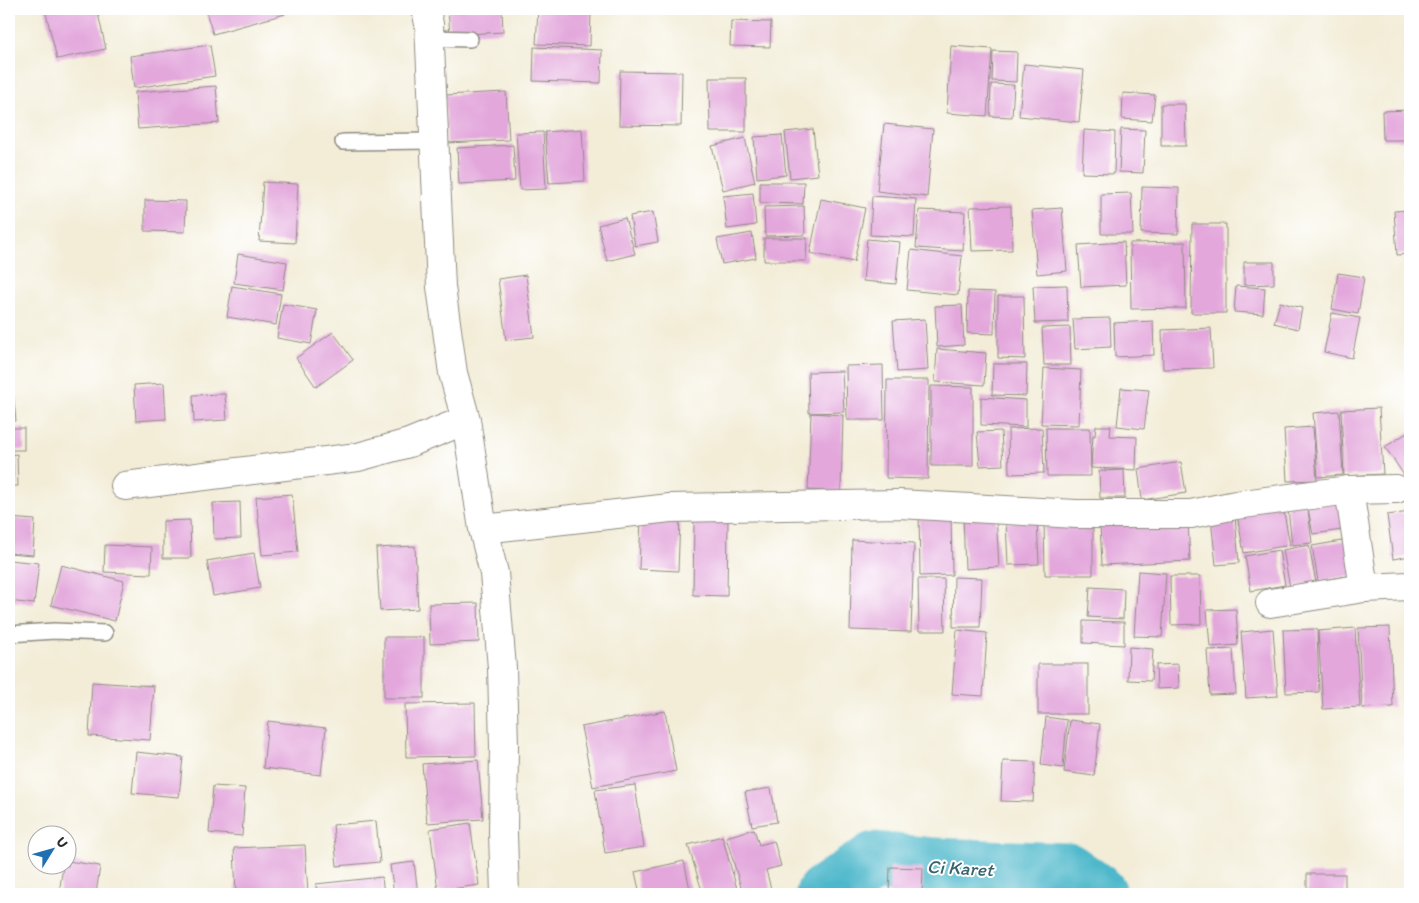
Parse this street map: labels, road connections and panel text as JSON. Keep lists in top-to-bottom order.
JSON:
{
  "water": ["Ci Karet"],
  "north": "top right"
}
